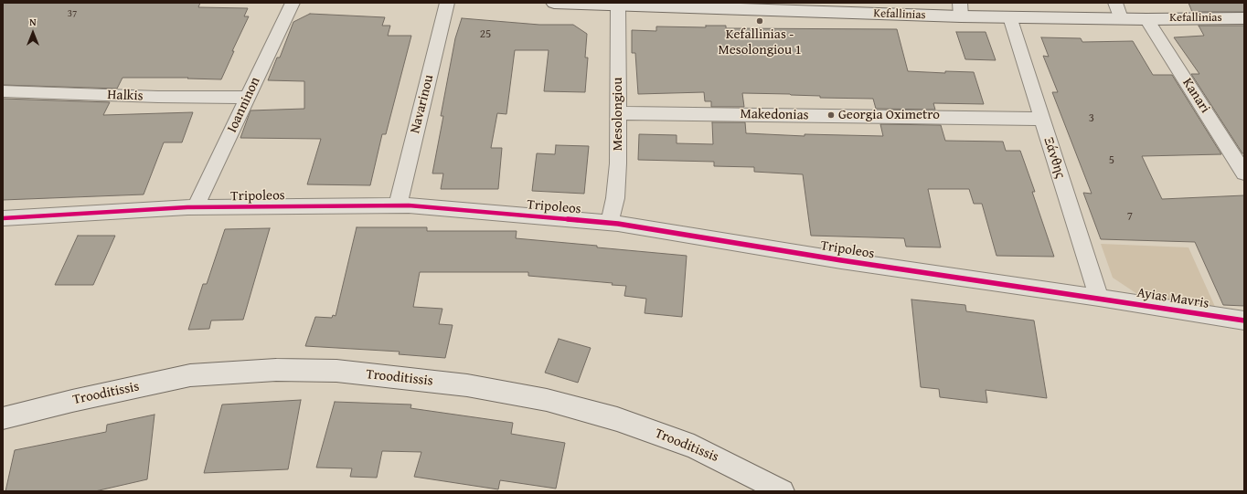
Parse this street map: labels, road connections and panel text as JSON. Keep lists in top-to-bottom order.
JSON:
{
  "streets": {
    "street": [
      "Kefallinias",
      "Halkis",
      "Kanari",
      "Navarinou",
      "Ioanninon",
      "Mesolongiou",
      "Makedonias",
      "Ξάνθης",
      "Tripoleos",
      "Ayias Mavris",
      "Trooditissis"
    ]
  },
  "crossings": [
    ["Kefallinias", "Kanari"],
    ["Kefallinias", "Mesolongiou"],
    ["Kefallinias", "Ξάνθης"],
    ["Halkis", "Ioanninon"],
    ["Navarinou", "Tripoleos"],
    ["Ioanninon", "Tripoleos"],
    ["Mesolongiou", "Makedonias"],
    ["Mesolongiou", "Tripoleos"],
    ["Makedonias", "Ξάνθης"],
    ["Ξάνθης", "Tripoleos"],
    ["Ξάνθης", "Ayias Mavris"],
    ["Tripoleos", "Ayias Mavris"]
  ],
  "places": ["Kefallinias - Mesolongiou 1", "Georgia Oximetro"],
  "house_numbers": [
    "37",
    "25",
    "3",
    "5",
    "7"
  ],
  "north": "top"
}
